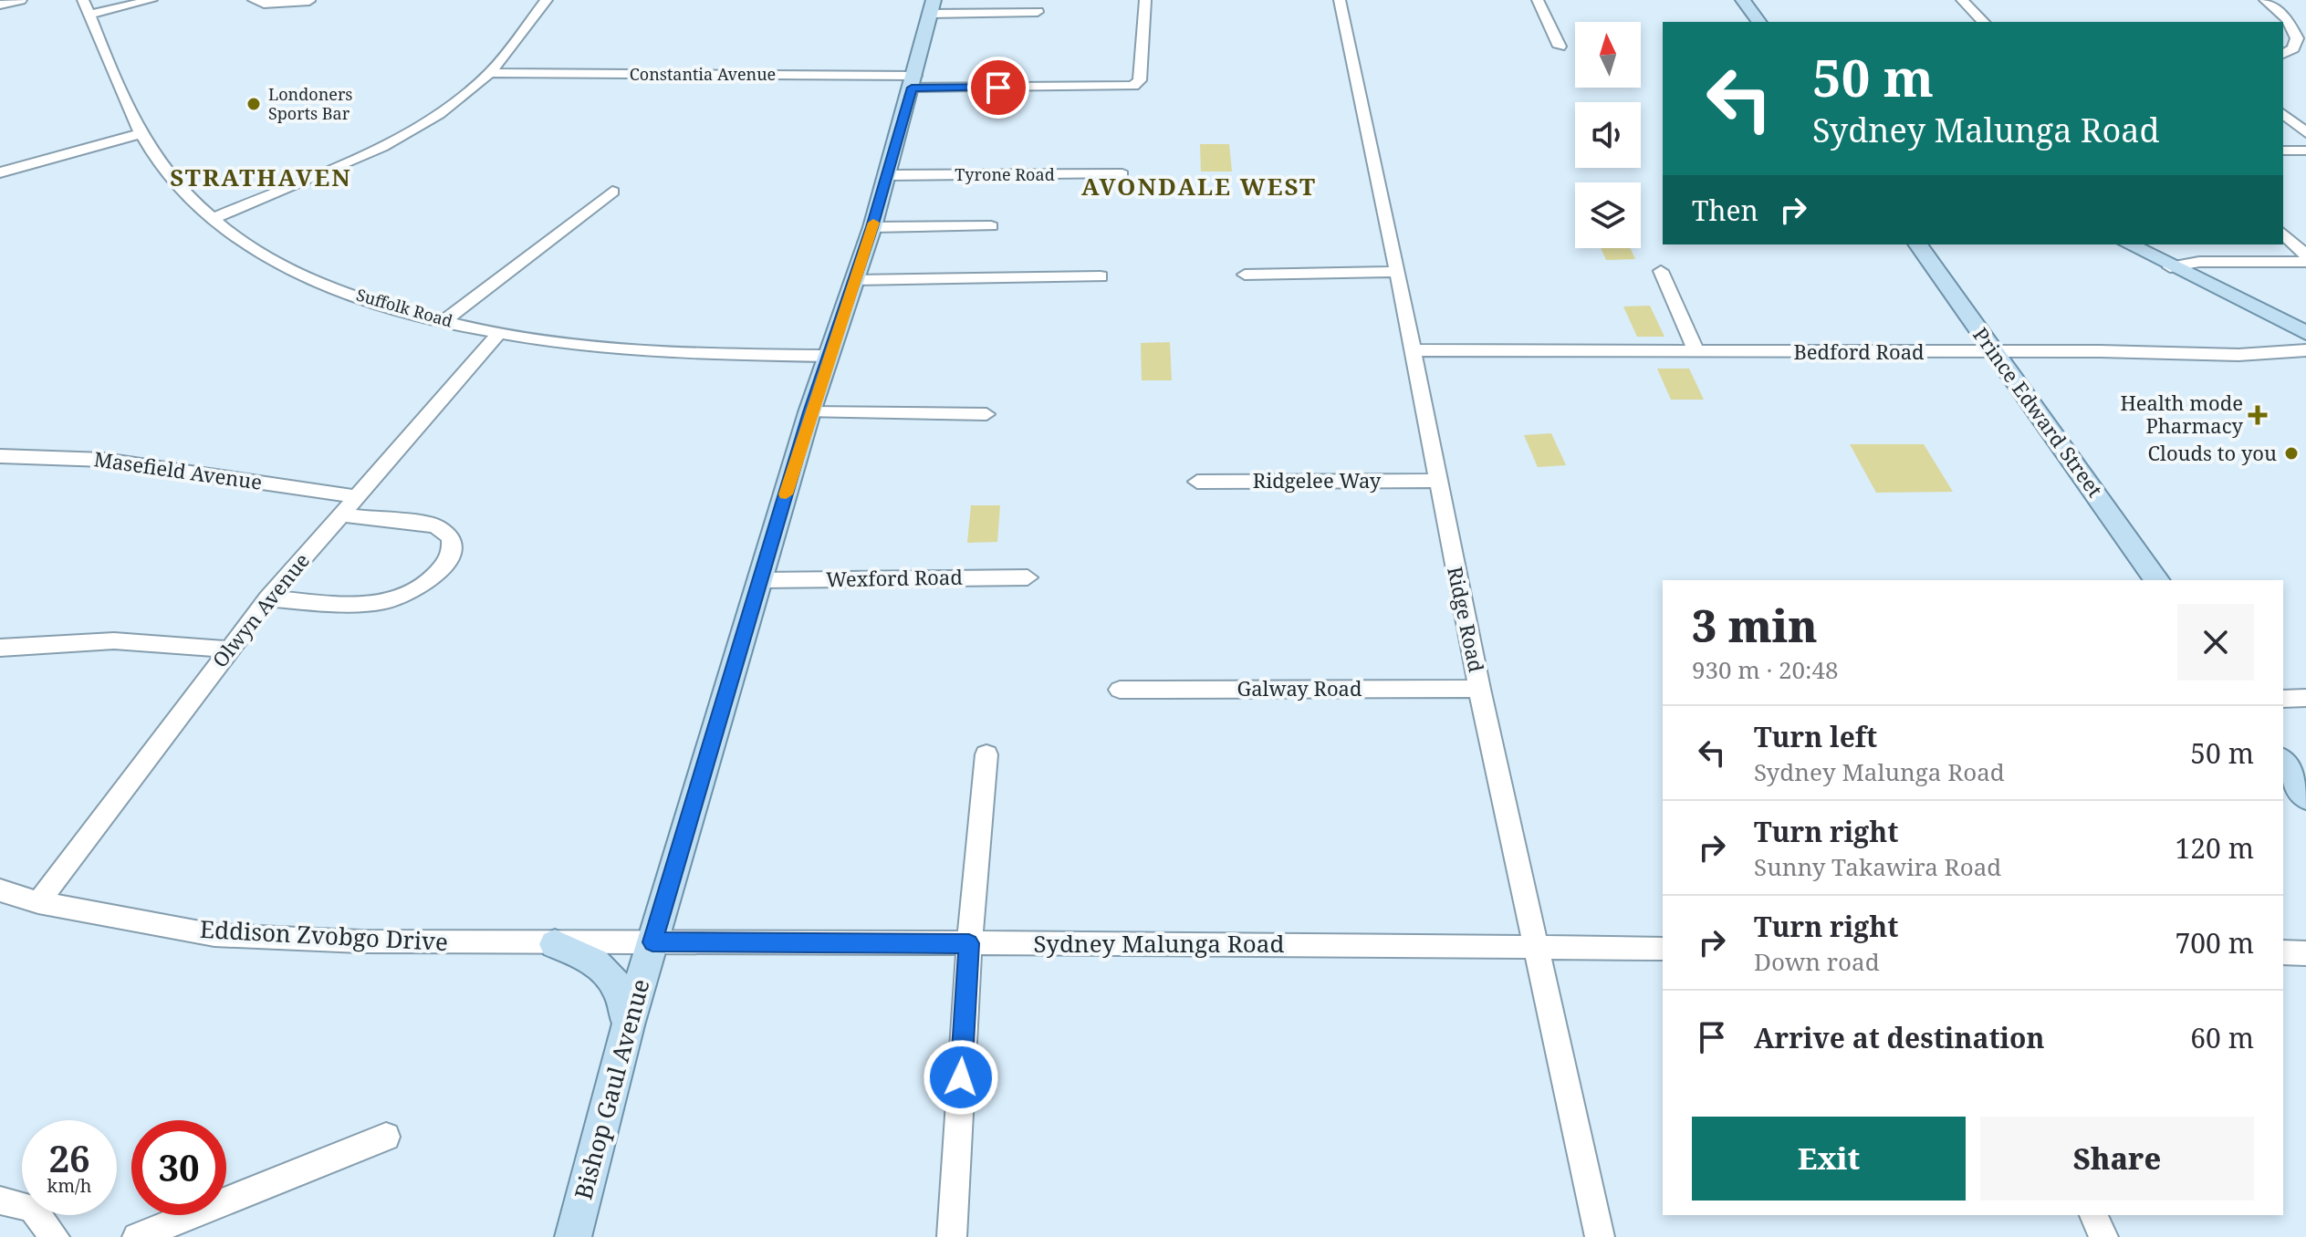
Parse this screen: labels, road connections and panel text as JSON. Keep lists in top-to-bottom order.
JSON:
{
  "streets": {
    "main road": ["Prince Edward Street", "Bishop Gaul Avenue"],
    "street": [
      "Constantia Avenue",
      "Tyrone Road",
      "Suffolk Road",
      "Bedford Road",
      "Masefield Avenue",
      "Ridgelee Way",
      "Wexford Road",
      "Olwyn Avenue",
      "Ridge Road",
      "Galway Road",
      "Eddison Zvobgo Drive",
      "Sydney Malunga Road"
    ]
  },
  "crossings": [
    ["Constantia Avenue", "Bishop Gaul Avenue"],
    ["Tyrone Road", "Bishop Gaul Avenue"],
    ["Suffolk Road", "Olwyn Avenue"],
    ["Suffolk Road", "Bishop Gaul Avenue"],
    ["Bedford Road", "Prince Edward Street"],
    ["Bedford Road", "Ridge Road"],
    ["Masefield Avenue", "Olwyn Avenue"],
    ["Ridgelee Way", "Ridge Road"],
    ["Wexford Road", "Bishop Gaul Avenue"],
    ["Olwyn Avenue", "Eddison Zvobgo Drive"],
    ["Ridge Road", "Galway Road"],
    ["Ridge Road", "Sydney Malunga Road"],
    ["Eddison Zvobgo Drive", "Sydney Malunga Road"],
    ["Eddison Zvobgo Drive", "Bishop Gaul Avenue"],
    ["Sydney Malunga Road", "Bishop Gaul Avenue"]
  ],
  "districts": ["STRATHAVEN", "AVONDALE WEST"],
  "places": {
    "other": ["Londoners Sports Bar", "Clouds to you"],
    "health": ["Health mode Pharmacy"]
  },
  "north": "top",
  "page": {
    "turn": ["50 m", "Sydney Malunga Road"],
    "then": "Then",
    "heading": ["3 min", "930 m · 20:48"],
    "list": [
      {
        "name": "Turn left",
        "note": "Sydney Malunga Road",
        "value": "50 m"
      },
      {
        "name": "Turn right",
        "note": "Sunny Takawira Road",
        "value": "120 m"
      },
      {
        "name": "Turn right",
        "note": "Down road",
        "value": "700 m"
      },
      {
        "name": "Arrive at destination",
        "value": "60 m"
      }
    ],
    "buttons": ["Exit", "Share"],
    "speed": "26 km/h",
    "limit": "30"
  }
}
